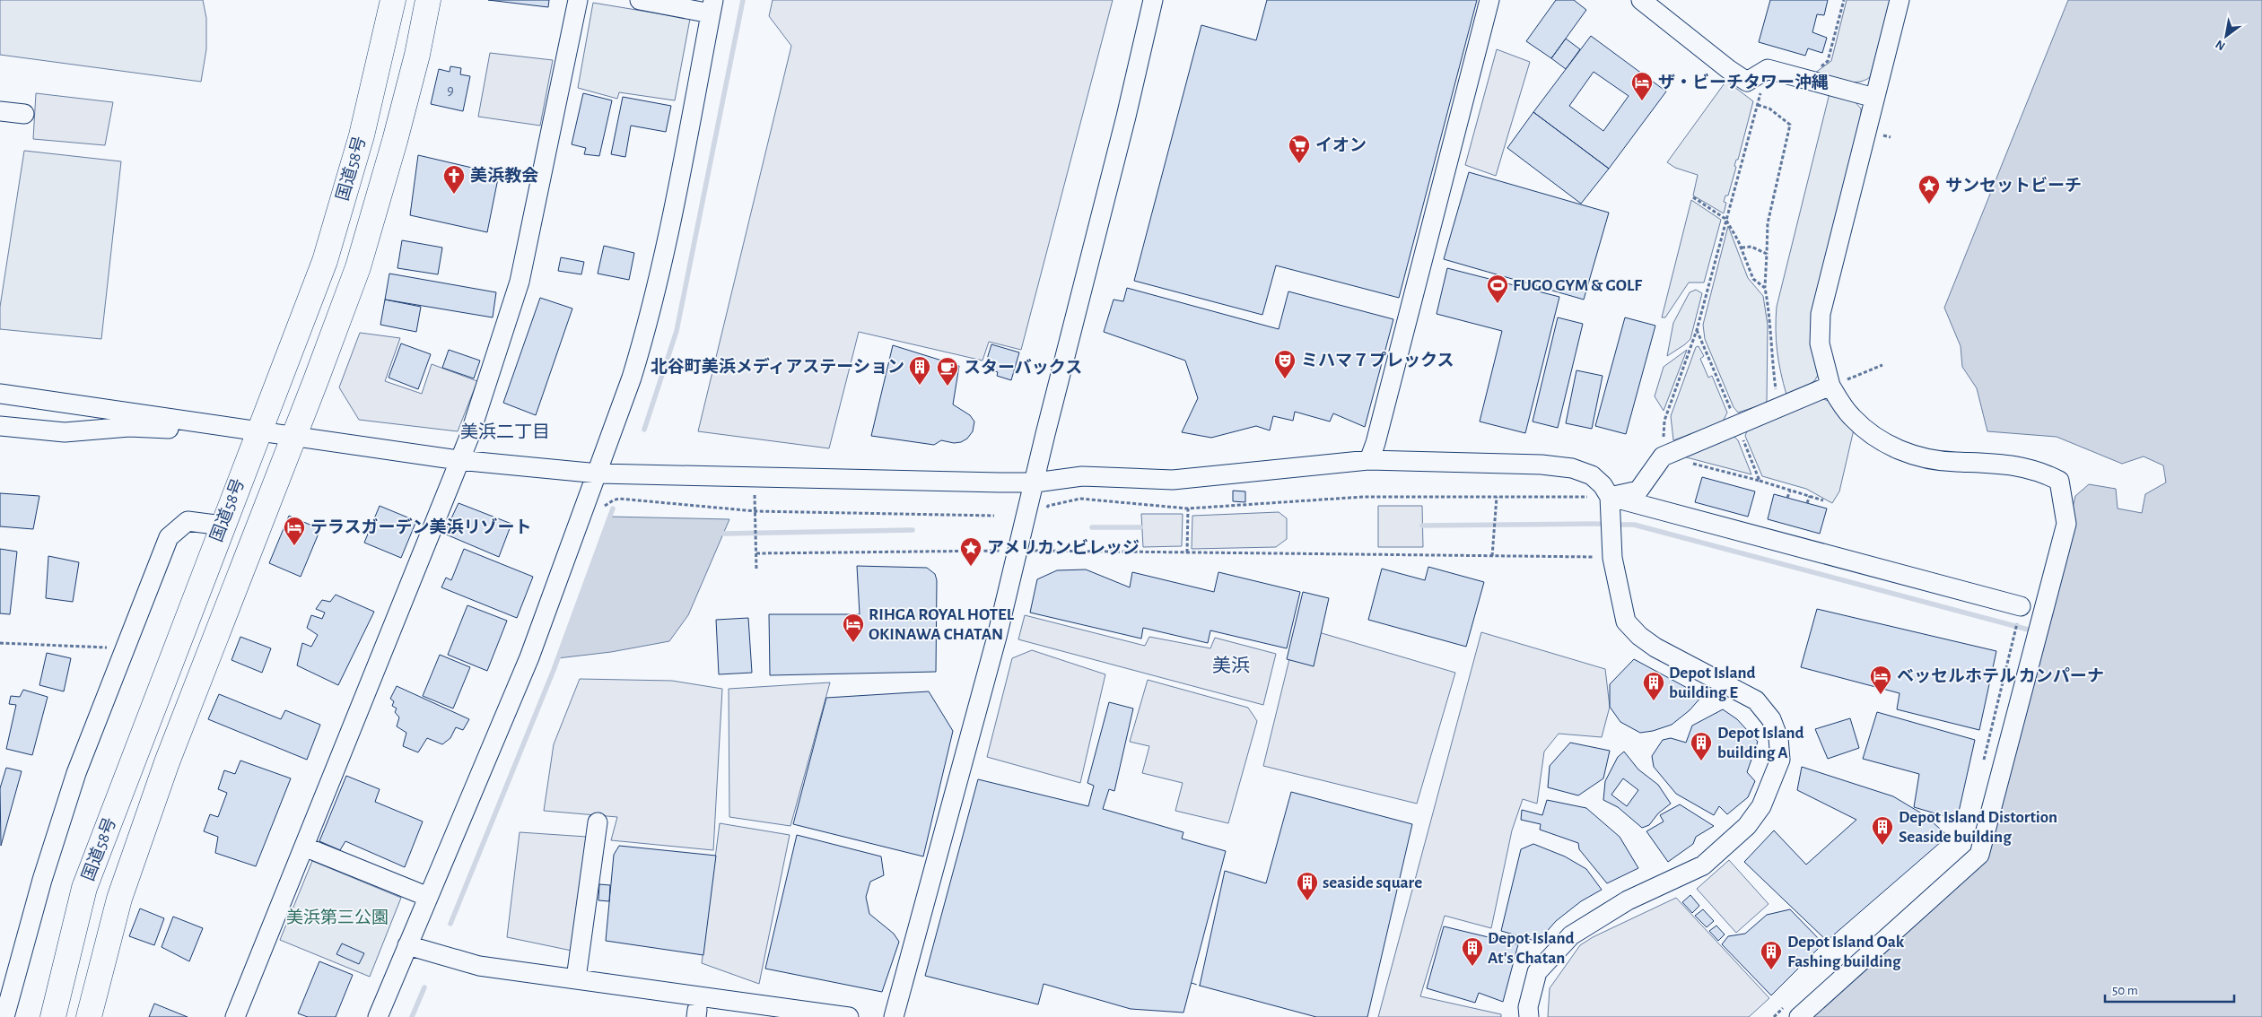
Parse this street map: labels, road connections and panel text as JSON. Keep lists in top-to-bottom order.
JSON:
{
  "streets": {
    "highway": ["国道58号"]
  },
  "districts": ["美浜二丁目", "美浜"],
  "parks": ["美浜第三公園"],
  "places": {
    "hotel": [
      "ザ・ビーチタワー沖縄",
      "テラスガーデン美浜リゾート",
      "RIHGA ROYAL HOTEL OKINAWA CHATAN",
      "ベッセルホテル カンパーナ"
    ],
    "supermarket": ["イオン"],
    "church": ["美浜教会"],
    "place": ["サンセットビーチ", "アメリカンビレッジ"],
    "sports": ["FUGO GYM & GOLF"],
    "theatre": ["ミハマ７プレックス"],
    "building": [
      "北谷町美浜メディアステーション",
      "Depot Island building E",
      "Depot Island building A",
      "Depot Island Distortion Seaside building",
      "seaside square",
      "Depot Island At's Chatan",
      "Depot Island Oak Fashing building"
    ],
    "cafe": ["スターバックス"]
  },
  "house_numbers": ["9"],
  "scale_bar": "50 m",
  "north": "bottom left"
}
